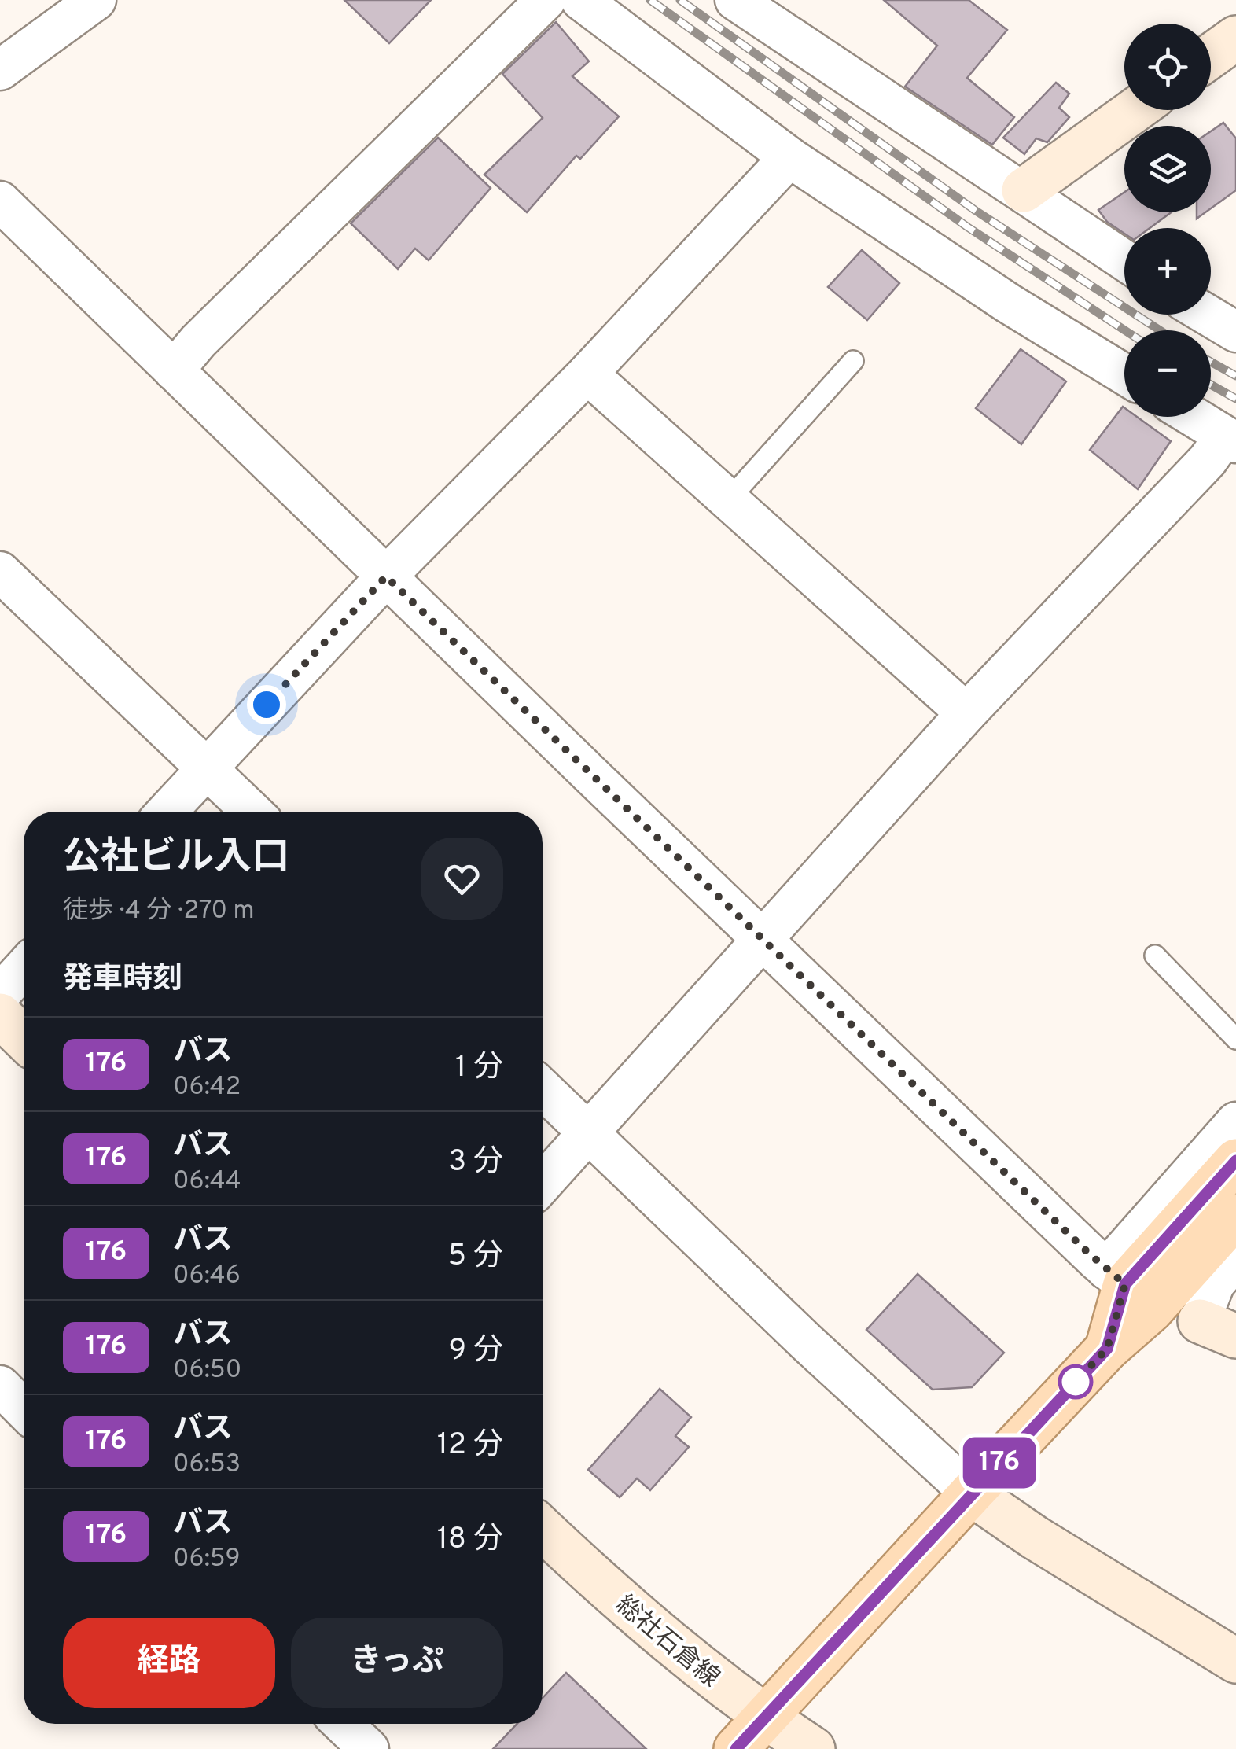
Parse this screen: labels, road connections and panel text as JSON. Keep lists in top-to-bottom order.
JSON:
{
  "streets": {
    "street": ["総社石倉線"]
  },
  "lines": ["bus line 176"],
  "page": {
    "on_map": "176",
    "map_buttons": ["+", "−"],
    "heading": [
      ["公社ビル入口", "徒歩 · 4 分 · 270 m"],
      "発車時刻"
    ],
    "list": [
      {
        "mark": "176",
        "name": "バス",
        "note": "06:42",
        "value": "1 分"
      },
      {
        "mark": "176",
        "name": "バス",
        "note": "06:44",
        "value": "3 分"
      },
      {
        "mark": "176",
        "name": "バス",
        "note": "06:46",
        "value": "5 分"
      },
      {
        "mark": "176",
        "name": "バス",
        "note": "06:50",
        "value": "9 分"
      },
      {
        "mark": "176",
        "name": "バス",
        "note": "06:53",
        "value": "12 分"
      },
      {
        "mark": "176",
        "name": "バス",
        "note": "06:59",
        "value": "18 分"
      }
    ],
    "buttons": ["経路", "きっぷ"]
  }
}
